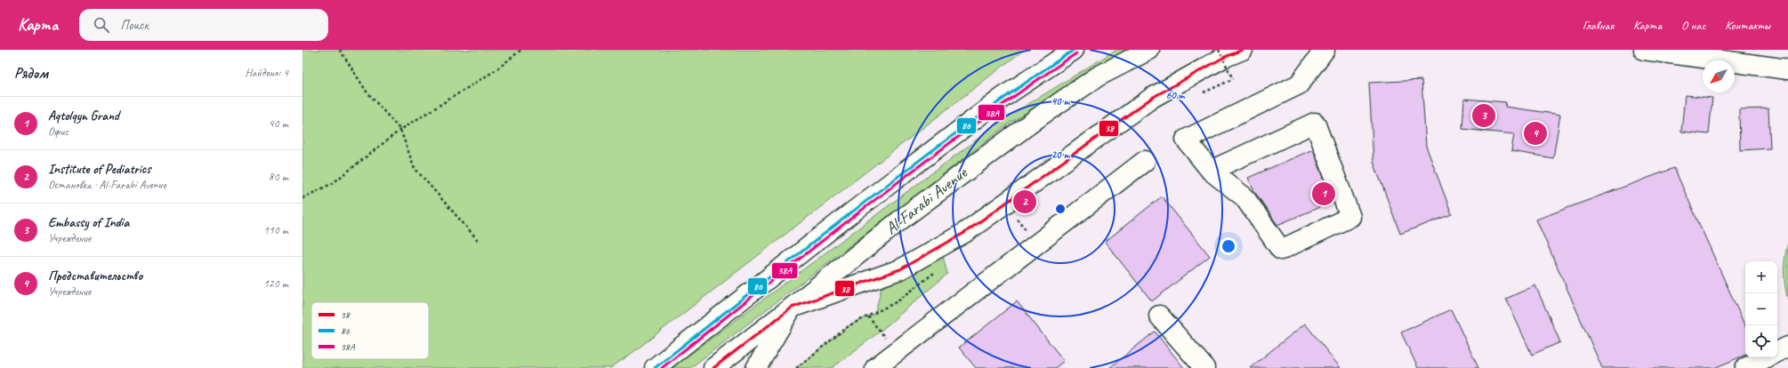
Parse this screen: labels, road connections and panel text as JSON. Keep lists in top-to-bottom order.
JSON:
{
  "streets": {
    "main road": ["Al-Farabi Avenue"]
  },
  "lines": ["transit line 38", "transit line 86", "transit line 38А"],
  "legend": ["38", "86", "38А"],
  "north": "bottom left",
  "page": {
    "header": "Карта",
    "search": "Поиск",
    "nav": [
      "Главная",
      "Карта",
      "О нас",
      "Контакты"
    ],
    "heading": ["Рядом", "Найдено: 4"],
    "list": [
      {
        "mark": "1",
        "name": "Aqtolqyn Grand",
        "note": "Офис",
        "value": "40 m"
      },
      {
        "mark": "2",
        "name": "Institute of Pediatrics",
        "note": "Остановка · Al-Farabi Avenue",
        "value": "80 m"
      },
      {
        "mark": "3",
        "name": "Embassy of India",
        "note": "Учреждение",
        "value": "110 m"
      },
      {
        "mark": "4",
        "name": "Представительство",
        "note": "Учреждение",
        "value": "120 m"
      }
    ],
    "pins": [
      "3",
      "4",
      "1",
      "2"
    ],
    "map_buttons": ["+", "−"]
  },
  "rings": ["60 m", "40 m", "20 m"]
}
